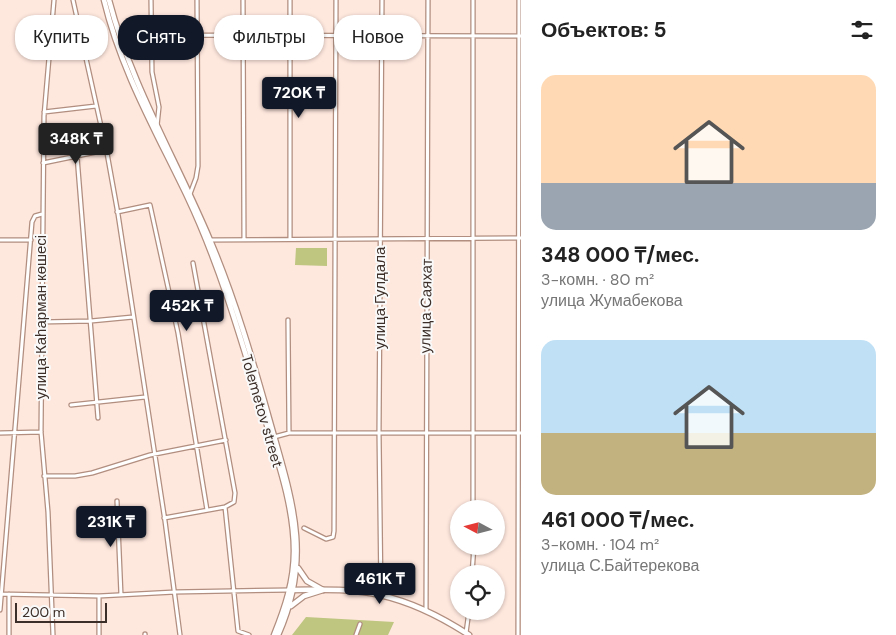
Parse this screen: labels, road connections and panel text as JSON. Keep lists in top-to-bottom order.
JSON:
{
  "streets": {
    "main road": ["Tolemetov street"],
    "street": ["улица Гулдала", "улица Саяхат", "улица Каһарман көшесі"]
  },
  "scale_bar": "200 m",
  "north": "left",
  "page": {
    "heading": "Объектов: 5",
    "chip": [
      "Купить",
      "Снять",
      "Фильтры",
      "Новое"
    ],
    "list": [
      {
        "name": "348 000 ₸/мес.",
        "note": "3-комн. · 80 m² · улица Жумабекова"
      },
      {
        "name": "461 000 ₸/мес.",
        "note": "3-комн. · 104 m² · улица С.Байтерекова"
      }
    ],
    "price": [
      "720K ₸",
      "348K ₸",
      "452K ₸",
      "231K ₸",
      "461K ₸"
    ],
    "scale": "200 m"
  }
}
